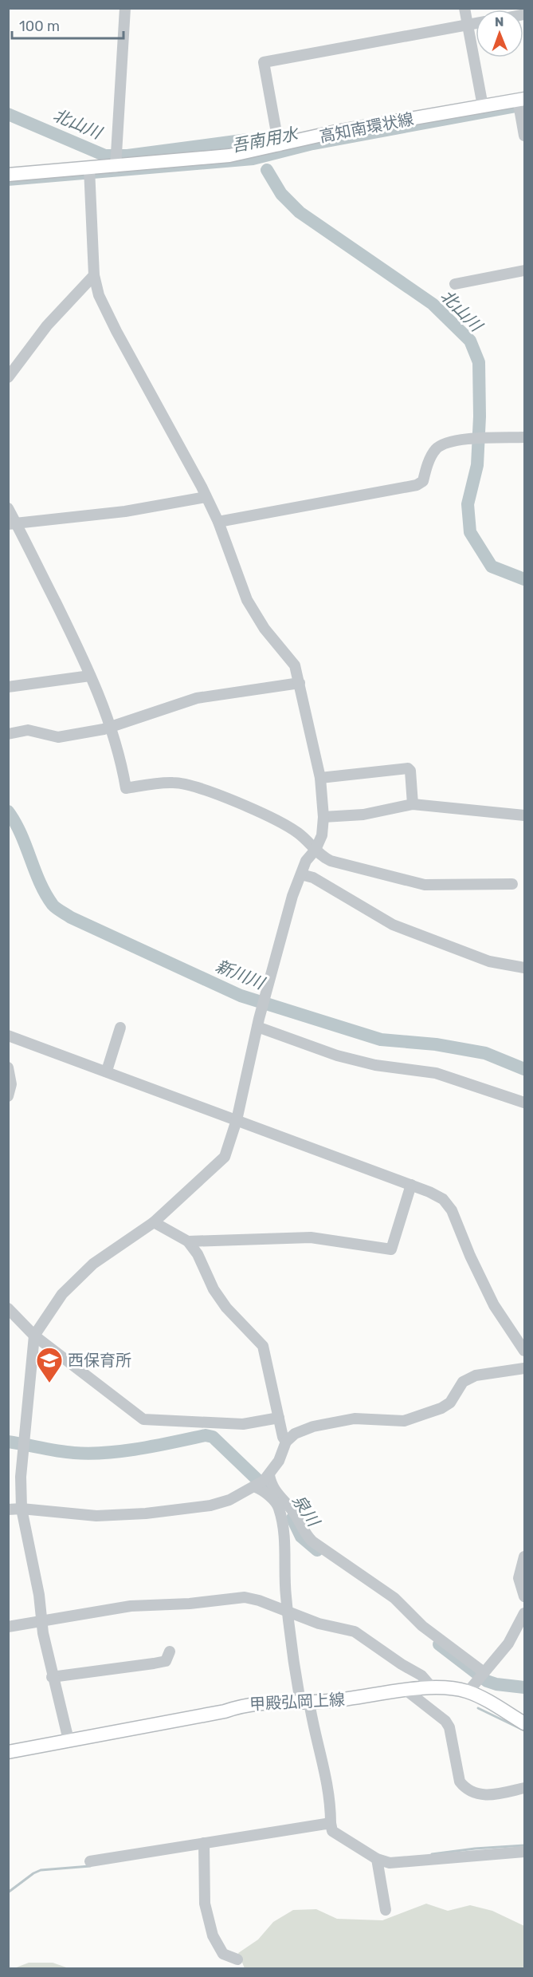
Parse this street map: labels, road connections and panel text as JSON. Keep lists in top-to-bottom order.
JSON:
{
  "streets": {
    "main road": ["高知南環状線", "甲殿弘岡上線"]
  },
  "water": [
    "北山川",
    "吾南用水",
    "新川川",
    "泉川"
  ],
  "places": {
    "school or university": ["西保育所"]
  },
  "scale_bar": "100 m",
  "north": "top"
}
